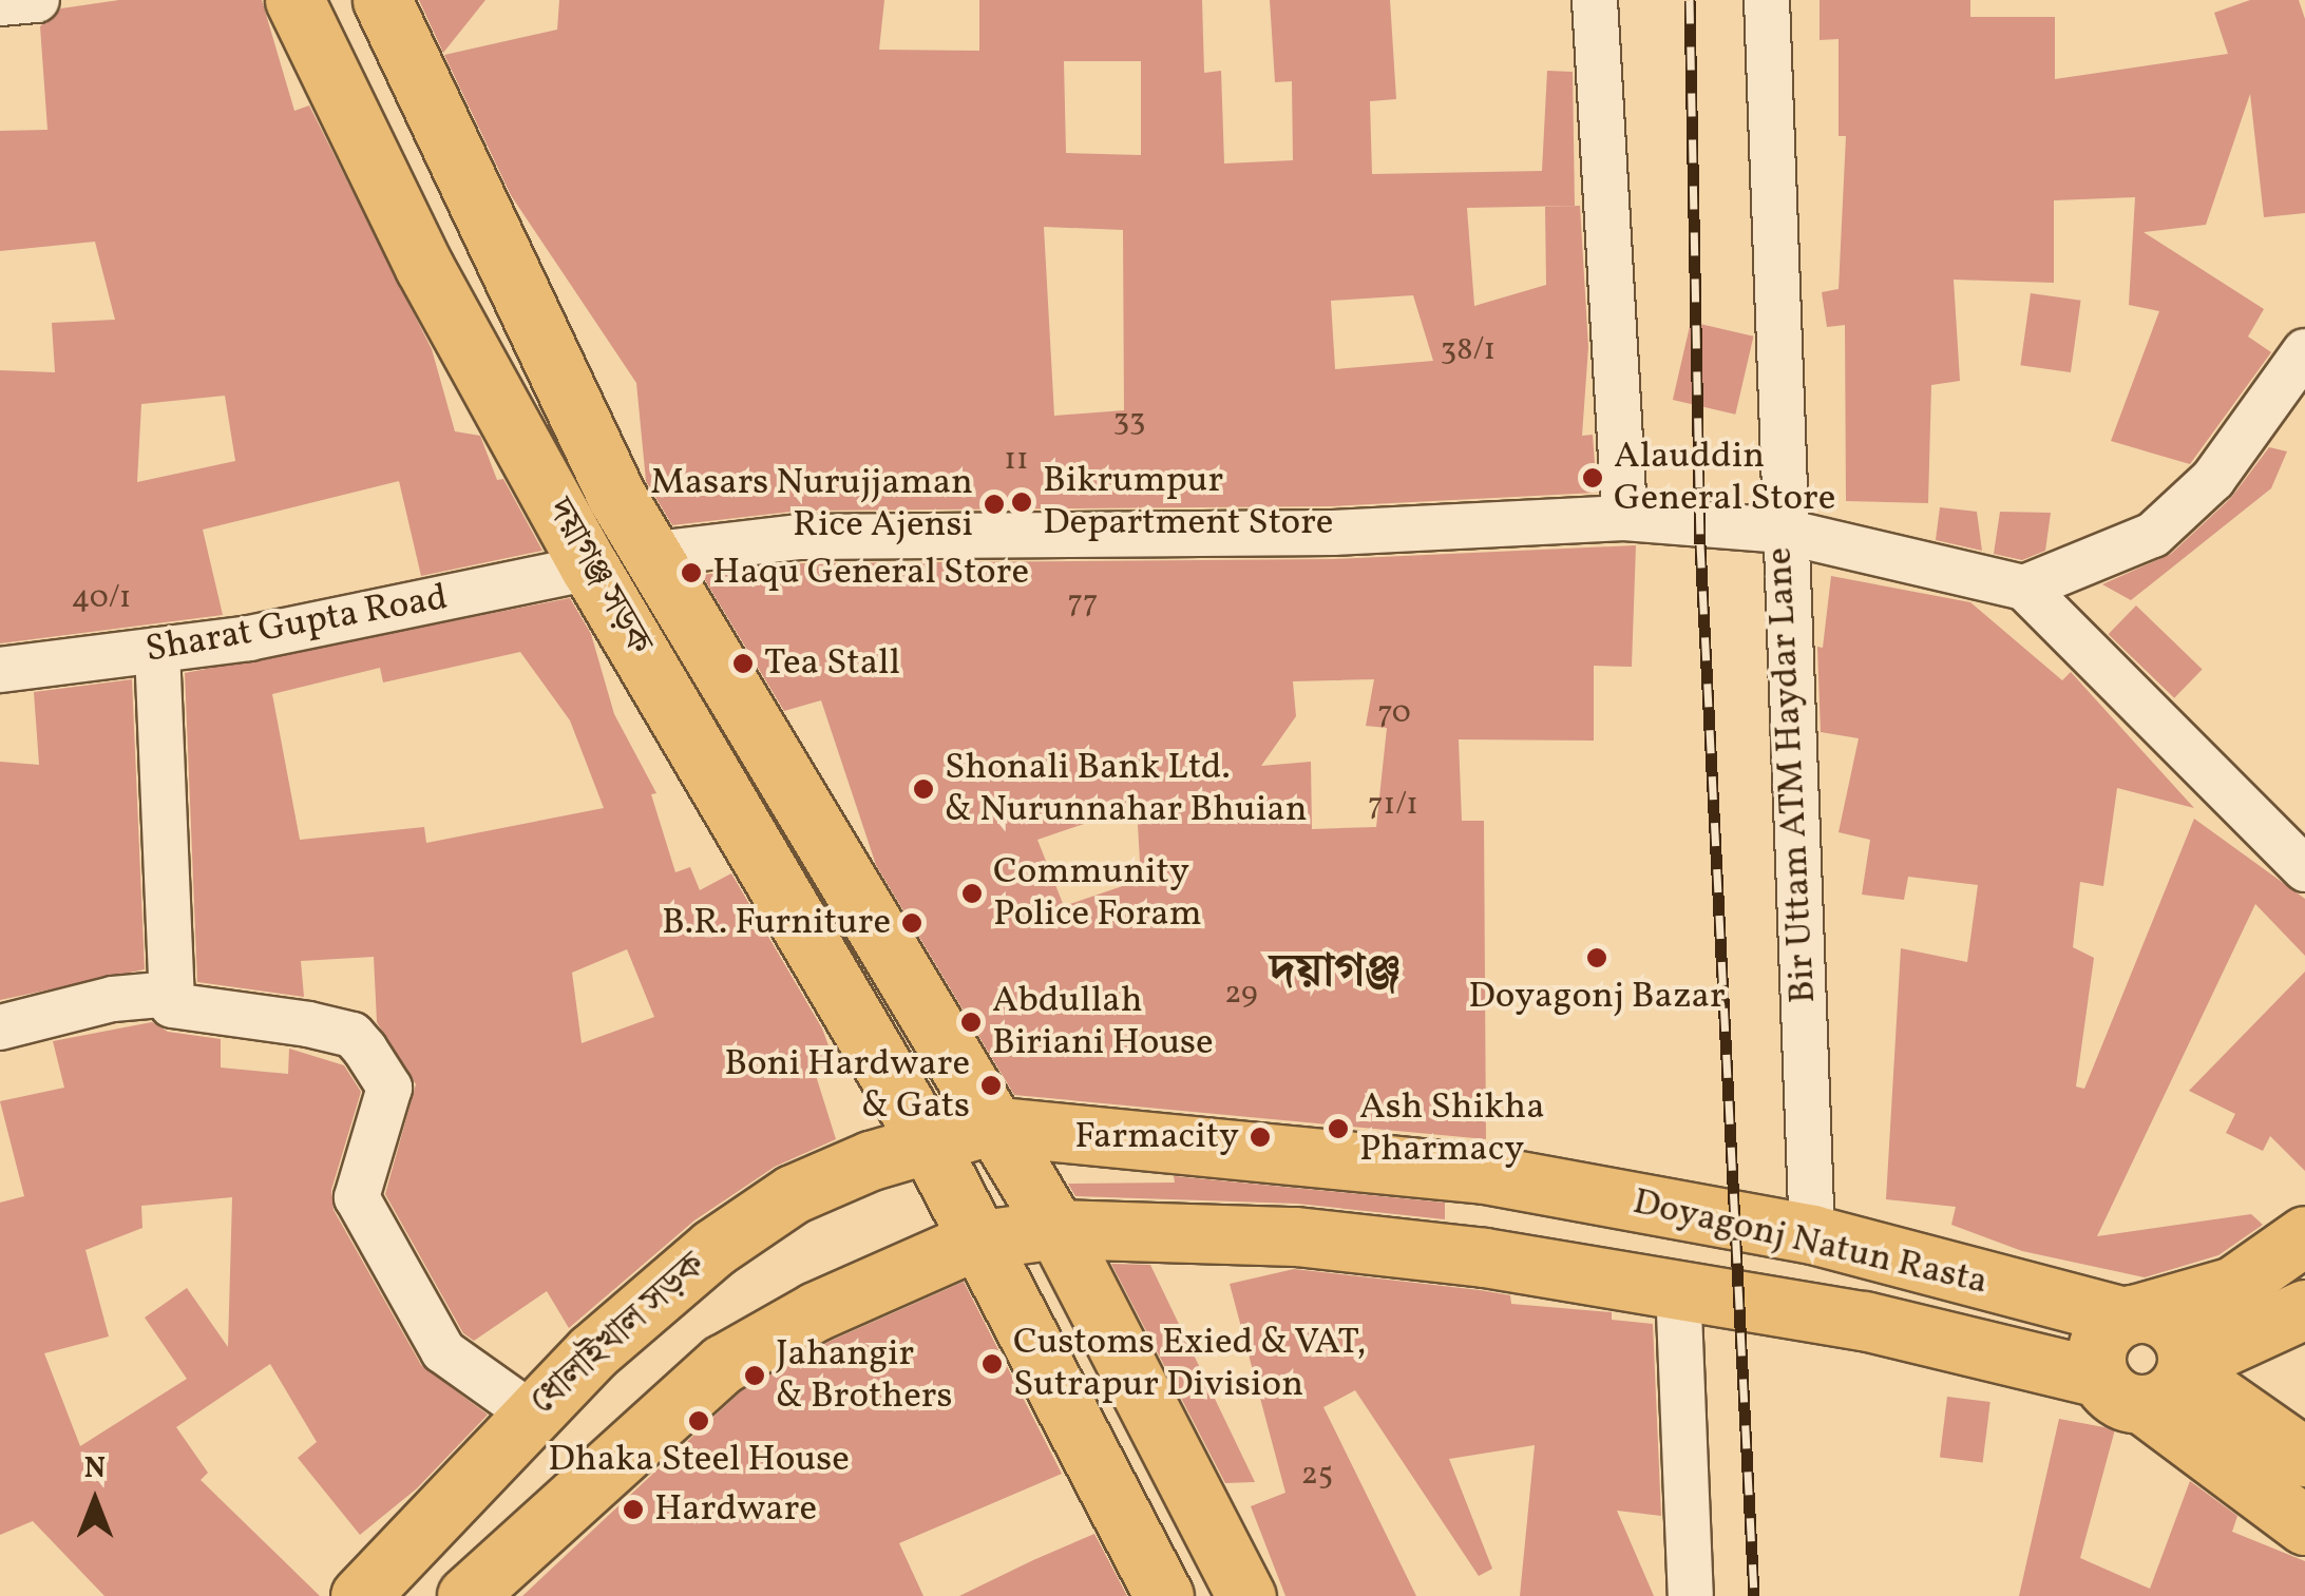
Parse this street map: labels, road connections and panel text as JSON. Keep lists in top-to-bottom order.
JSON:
{
  "streets": {
    "main road": ["দয়াগঞ্জ সড়ক", "Doyagonj Natun Rasta", "ধোলাইখাল সড়ক"],
    "street": ["Sharat Gupta Road", "Bir Uttam ATM Haydar Lane"]
  },
  "crossings": [
    ["দয়াগঞ্জ সড়ক", "Sharat Gupta Road"],
    ["দয়াগঞ্জ সড়ক", "Doyagonj Natun Rasta"],
    ["দয়াগঞ্জ সড়ক", "ধোলাইখাল সড়ক"],
    ["Bir Uttam ATM Haydar Lane", "Doyagonj Natun Rasta"],
    ["Doyagonj Natun Rasta", "ধোলাইখাল সড়ক"]
  ],
  "districts": ["দয়াগঞ্জ"],
  "places": [
    "Alauddin General Store",
    "Bikrumpur Department Store",
    "Masars Nurujjaman Rice Ajensi",
    "Haqu General Store",
    "Tea Stall",
    "Shonali Bank Ltd. & Nurunnahar Bhuian",
    "Community Police Foram",
    "B.R. Furniture",
    "Doyagonj Bazar",
    "Abdullah Biriani House",
    "Boni Hardware & Gats",
    "Ash Shikha Pharmacy",
    "Farmacity",
    "Customs Exied & VAT, Sutrapur Division",
    "Jahangir & Brothers",
    "Dhaka Steel House",
    "Hardware"
  ],
  "house_numbers": [
    "38/1",
    "33",
    "11",
    "40/1",
    "77",
    "70",
    "71/1",
    "29",
    "25"
  ],
  "north": "top"
}
